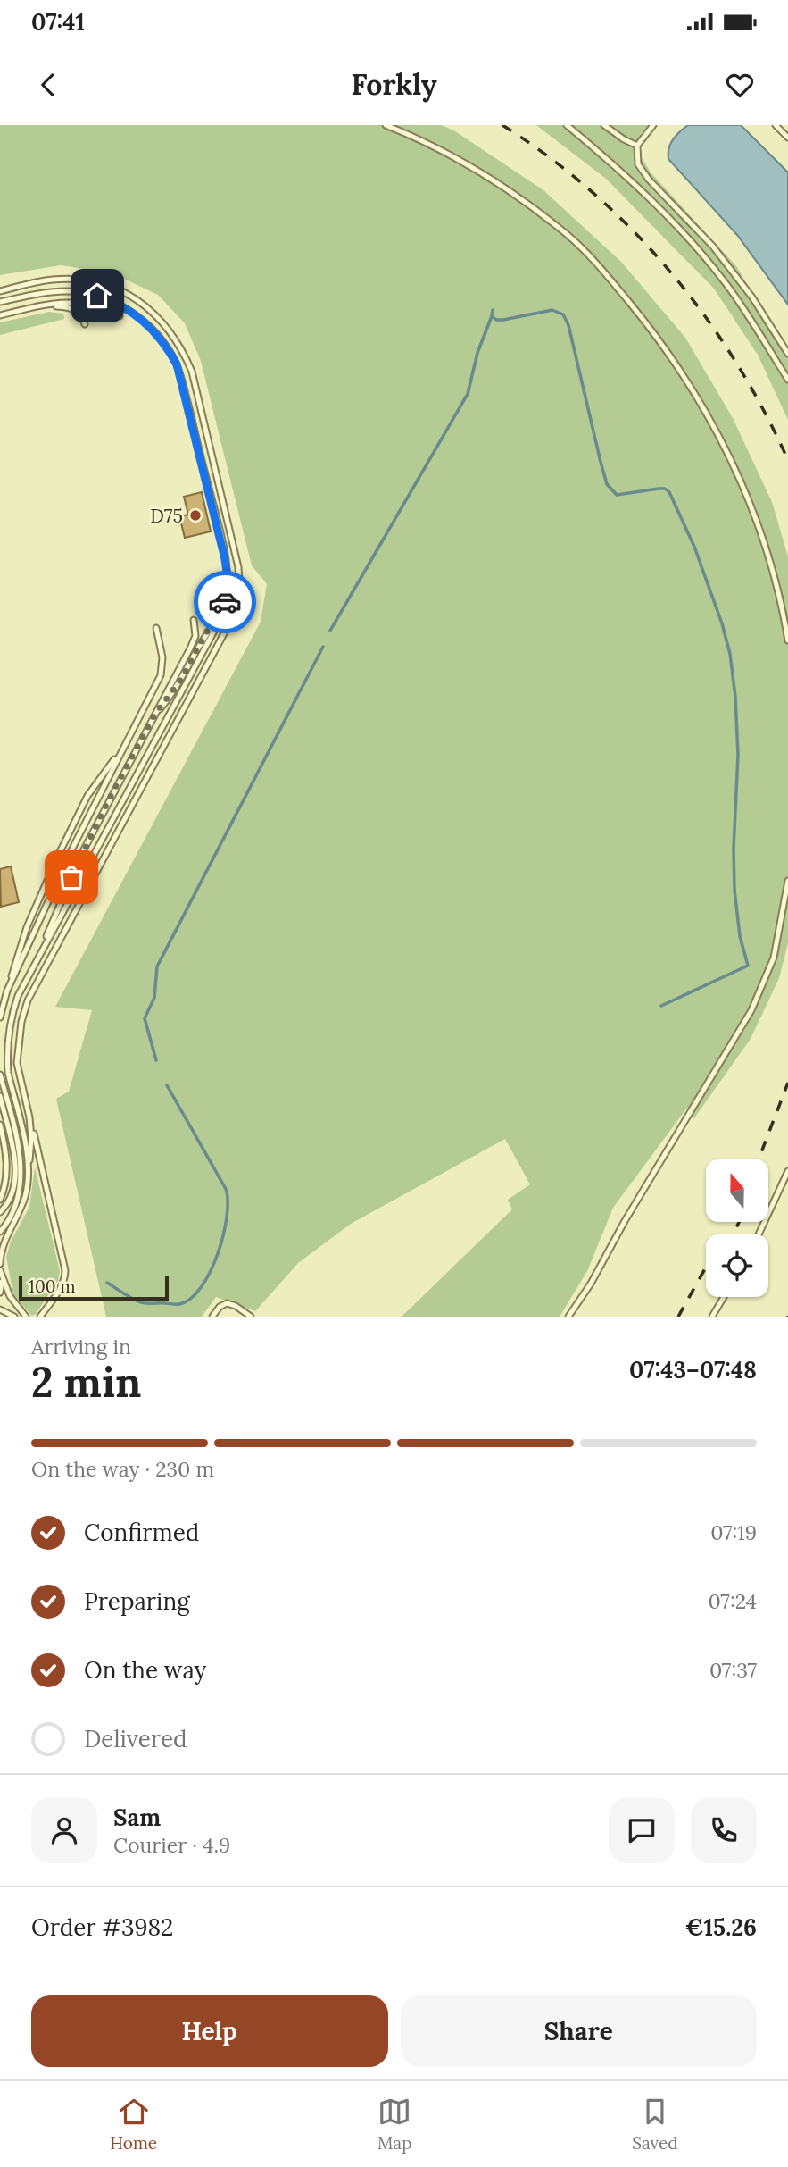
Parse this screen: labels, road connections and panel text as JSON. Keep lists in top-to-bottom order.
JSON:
{
  "places": ["D75"],
  "scale_bar": "100 m",
  "north": "top",
  "page": {
    "status": "07:41",
    "header": "Forkly",
    "scale": "100 m",
    "heading": ["2 min", "Arriving in", "07:43–07:48"],
    "panel": [
      "Sam",
      "Courier · 4.9",
      "Order #3982",
      "€15.26"
    ],
    "bar": "On the way · 230 m",
    "list": [
      ["Confirmed", "07:19"],
      ["Preparing", "07:24"],
      ["On the way", "07:37"],
      "Delivered"
    ],
    "buttons": ["Help", "Share"],
    "tabs": ["Home", "Map", "Saved"]
  }
}
